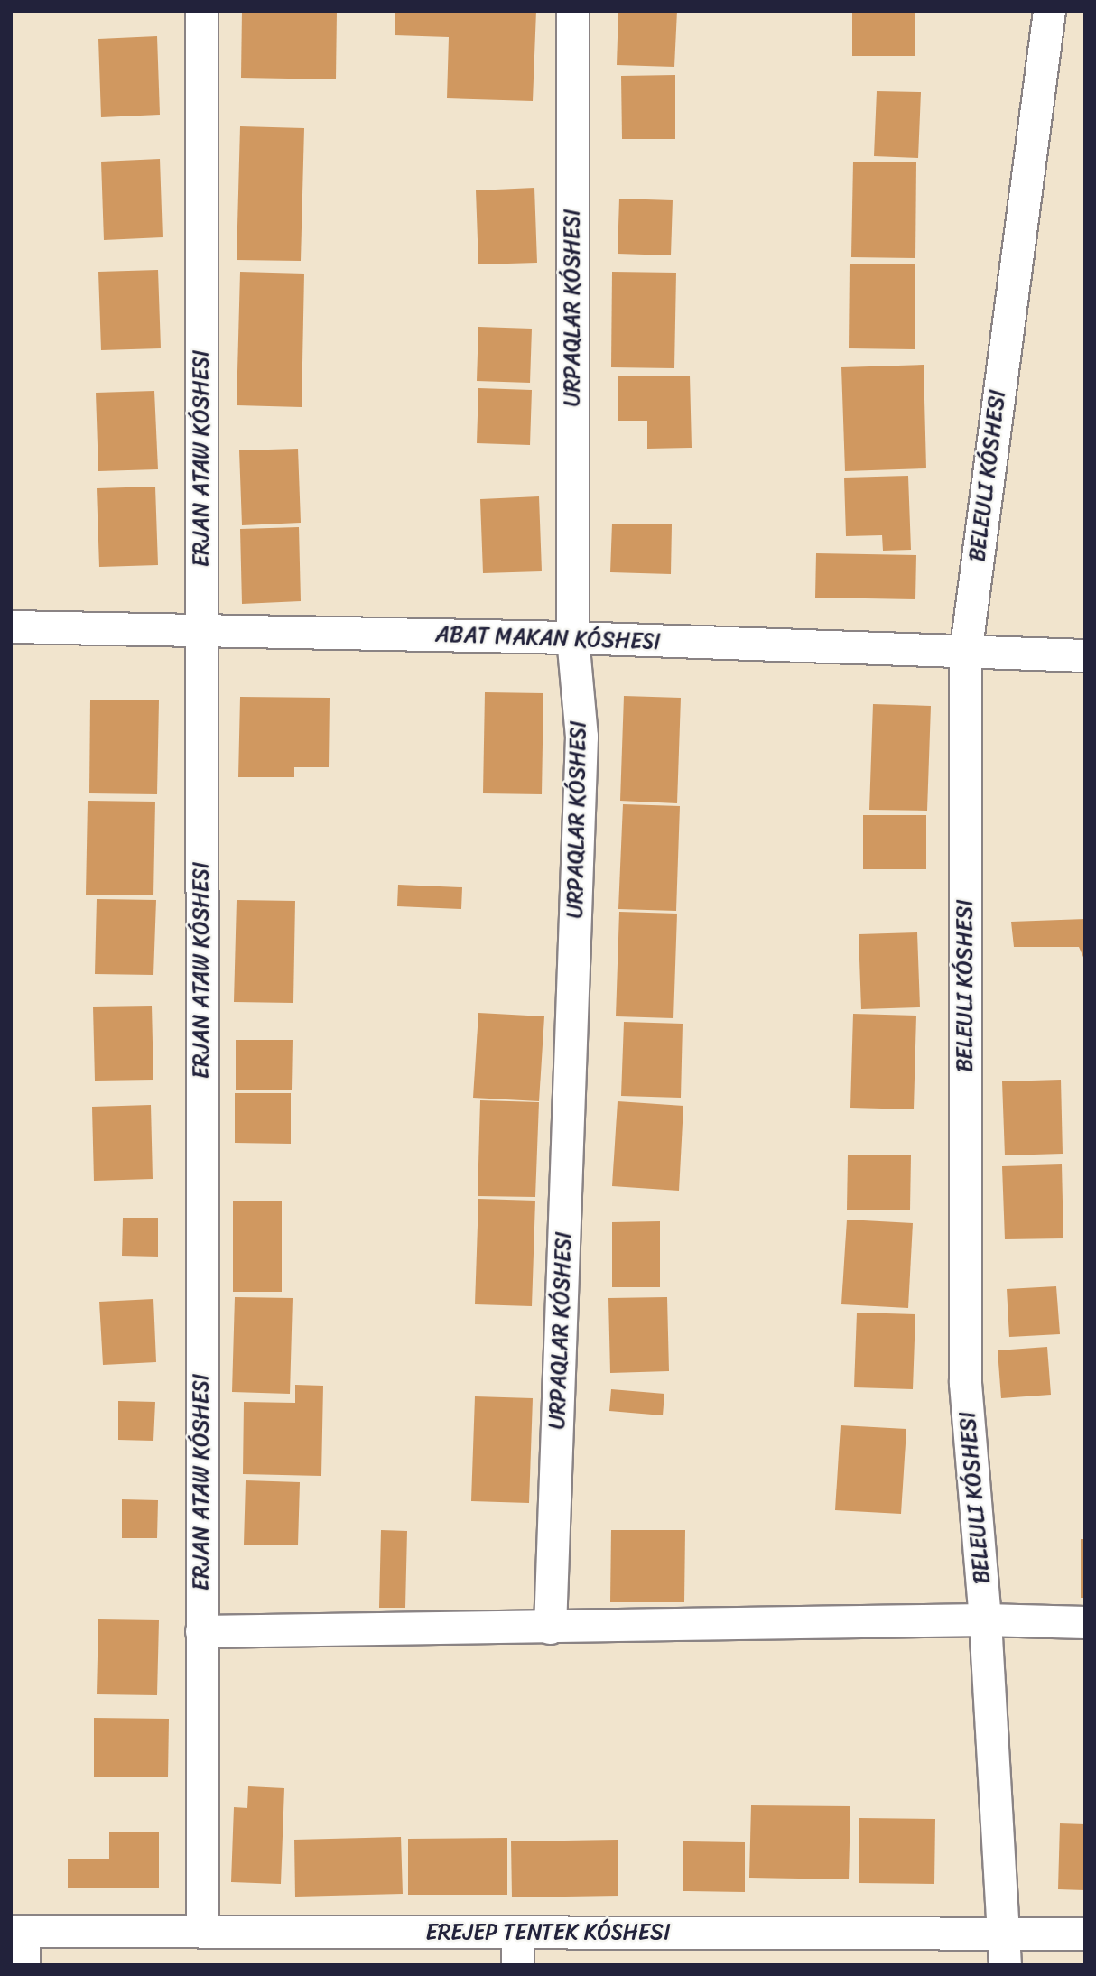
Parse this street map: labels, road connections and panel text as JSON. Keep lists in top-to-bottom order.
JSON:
{
  "streets": {
    "street": [
      "URPAQLAR KÓSHESI",
      "ERJAN ATAW KÓSHESI",
      "BELEULI KÓSHESI",
      "ABAT MAKAN KÓSHESI",
      "EREJEP TENTEK KÓSHESI"
    ]
  },
  "crossings": [
    ["URPAQLAR KÓSHESI", "ABAT MAKAN KÓSHESI"],
    ["ERJAN ATAW KÓSHESI", "ABAT MAKAN KÓSHESI"],
    ["ERJAN ATAW KÓSHESI", "EREJEP TENTEK KÓSHESI"],
    ["BELEULI KÓSHESI", "ABAT MAKAN KÓSHESI"],
    ["BELEULI KÓSHESI", "EREJEP TENTEK KÓSHESI"]
  ]
}
